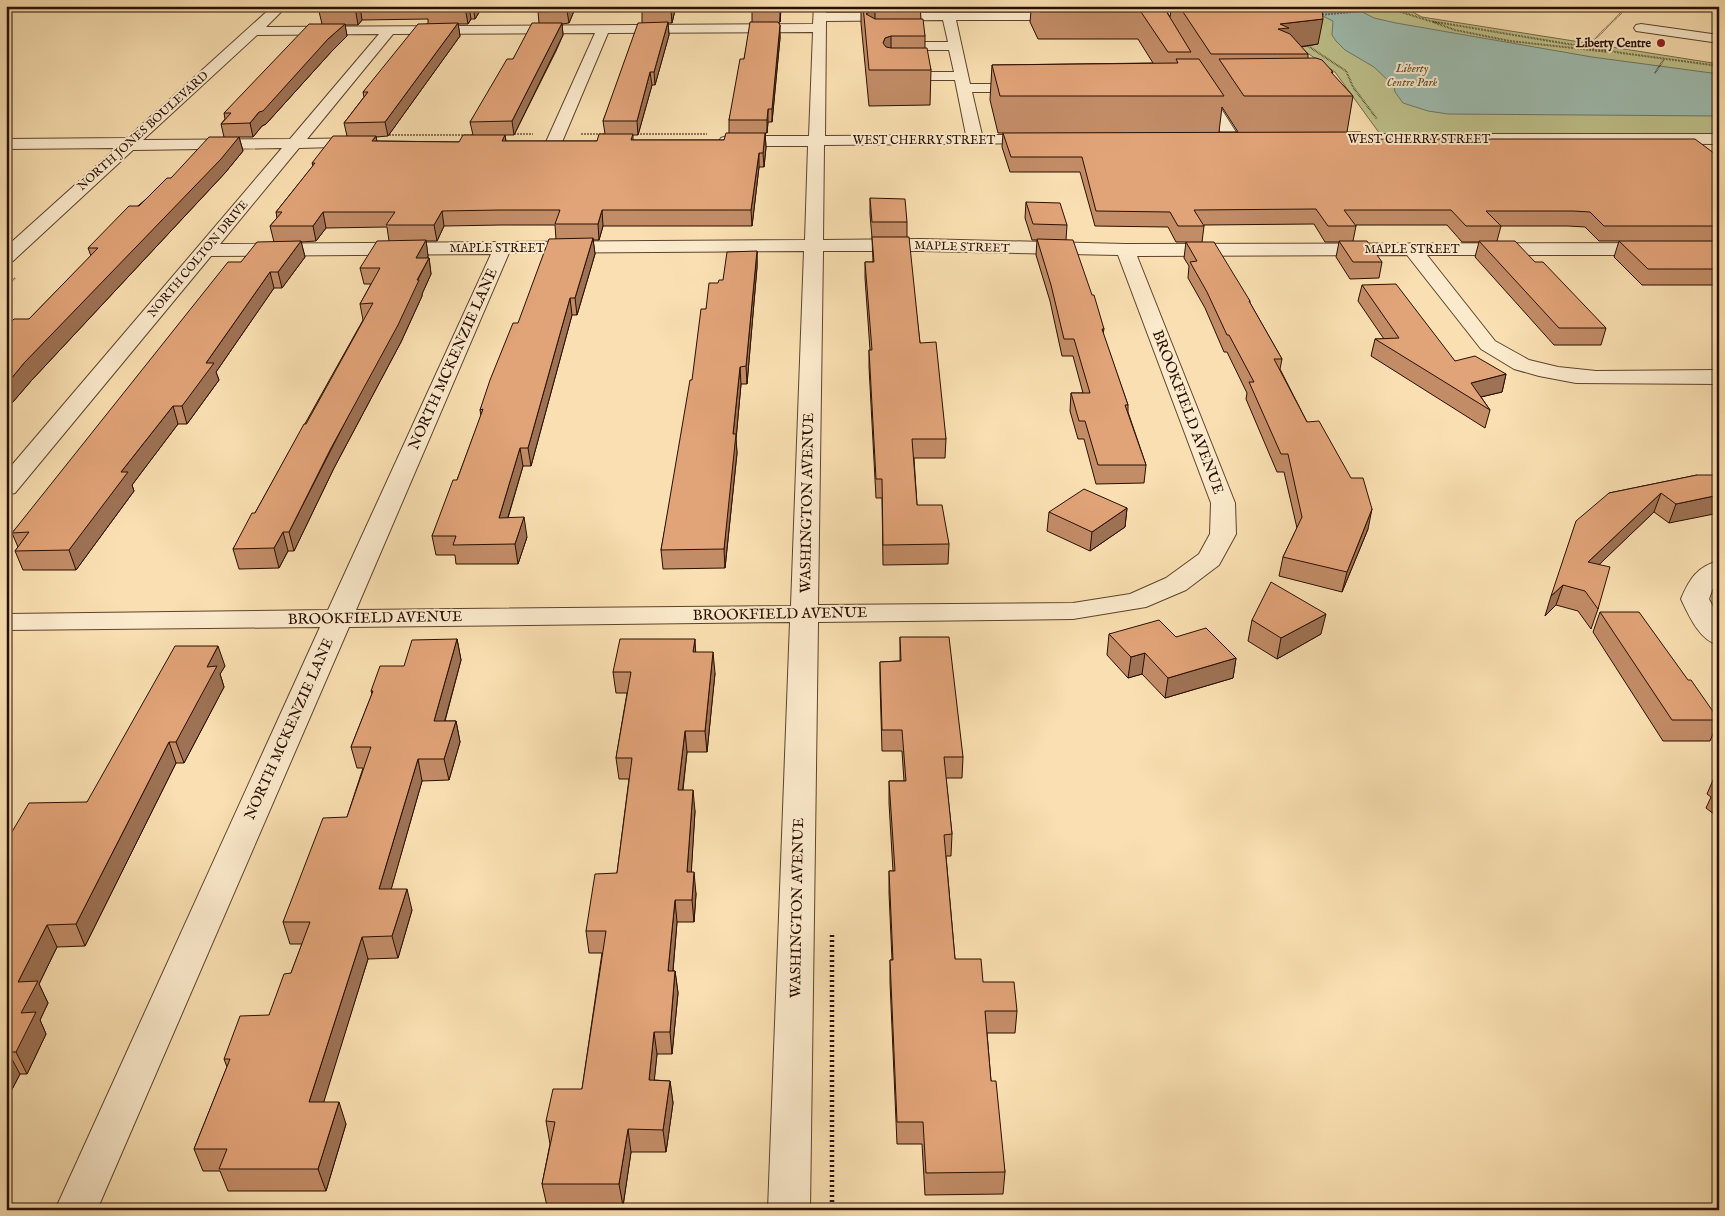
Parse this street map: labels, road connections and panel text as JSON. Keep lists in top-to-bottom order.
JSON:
{
  "streets": {
    "street": [
      "NORTH JONES BOULEVARD",
      "WEST CHERRY STREET",
      "MAPLE STREET",
      "NORTH COLTON DRIVE",
      "NORTH MCKENZIE LANE",
      "BROOKFIELD AVENUE",
      "WASHINGTON AVENUE"
    ]
  },
  "crossings": [
    ["WEST CHERRY STREET", "WASHINGTON AVENUE"],
    ["MAPLE STREET", "NORTH COLTON DRIVE"],
    ["MAPLE STREET", "NORTH MCKENZIE LANE"],
    ["MAPLE STREET", "BROOKFIELD AVENUE"],
    ["MAPLE STREET", "WASHINGTON AVENUE"],
    ["NORTH MCKENZIE LANE", "BROOKFIELD AVENUE"],
    ["BROOKFIELD AVENUE", "WASHINGTON AVENUE"]
  ],
  "parks": ["Liberty Centre Park"],
  "places": ["Liberty Centre"]
}
